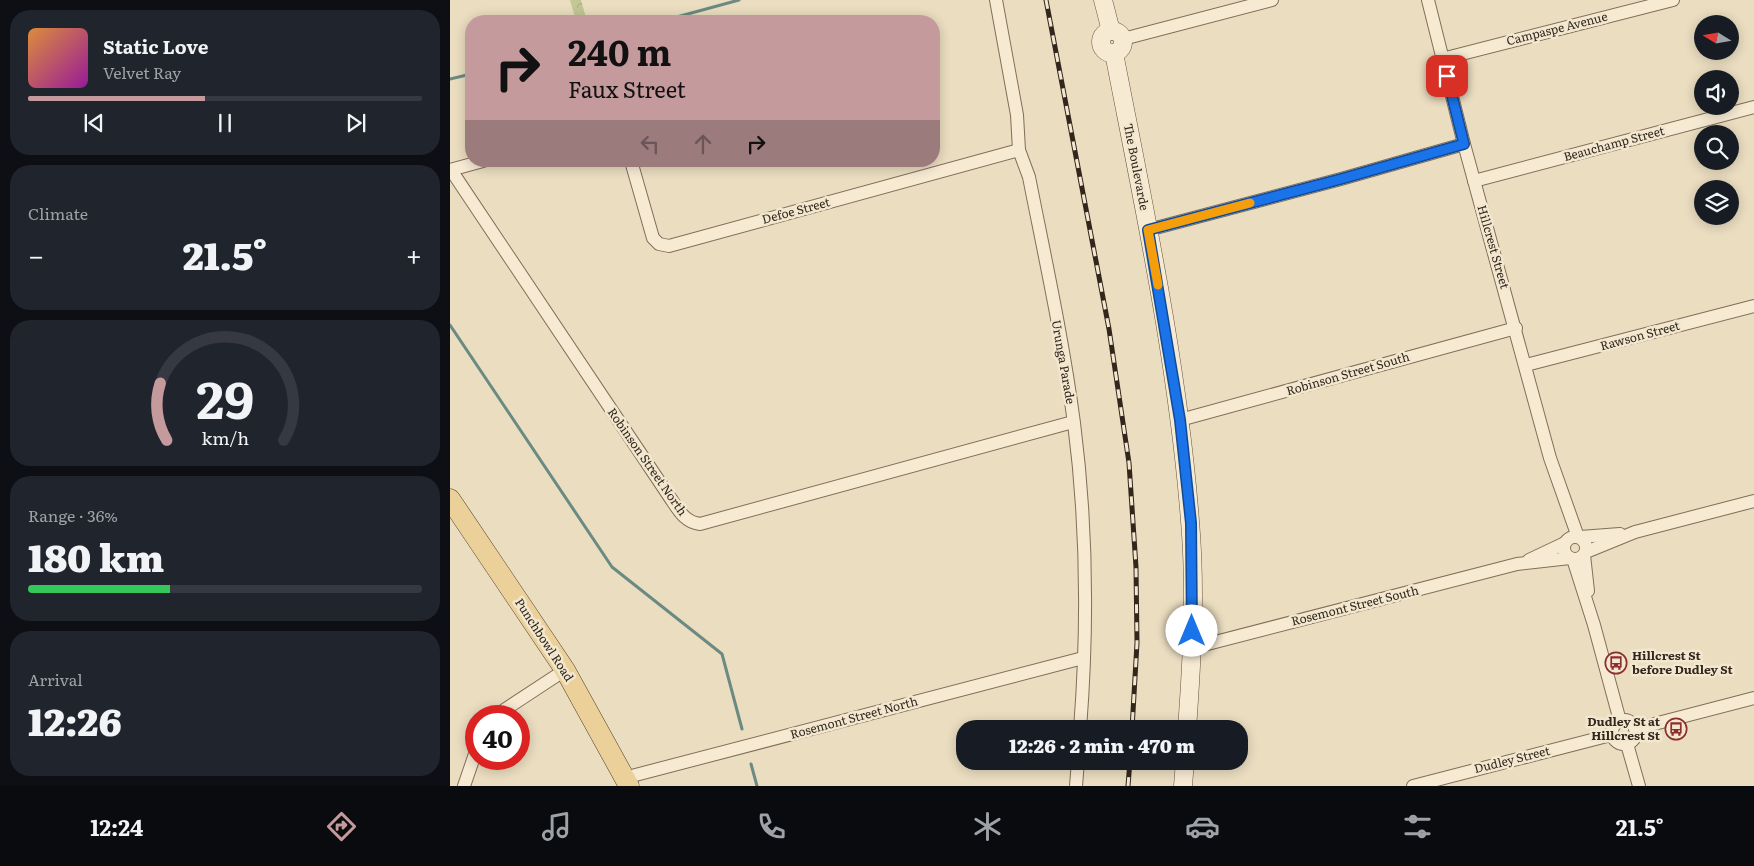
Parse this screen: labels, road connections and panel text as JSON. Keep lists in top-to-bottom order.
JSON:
{
  "streets": {
    "main road": ["Punchbowl Road"],
    "street": [
      "Campaspe Avenue",
      "Beauchamp Street",
      "The Boulevarde",
      "Defoe Street",
      "Hillcrest Street",
      "Rawson Street",
      "Urunga Parade",
      "Robinson Street South",
      "Robinson Street North",
      "Rosemont Street South",
      "Rosemont Street North",
      "Dudley Street"
    ]
  },
  "crossings": [
    ["Campaspe Avenue", "Hillcrest Street"],
    ["Beauchamp Street", "Hillcrest Street"],
    ["The Boulevarde", "Robinson Street South"],
    ["The Boulevarde", "Rosemont Street South"],
    ["Defoe Street", "Urunga Parade"],
    ["Hillcrest Street", "Rawson Street"],
    ["Hillcrest Street", "Robinson Street South"],
    ["Hillcrest Street", "Rosemont Street South"],
    ["Urunga Parade", "Robinson Street North"],
    ["Urunga Parade", "Rosemont Street North"],
    ["Punchbowl Road", "Rosemont Street North"]
  ],
  "places": {
    "bus stop": ["Hillcrest St before Dudley St", "Dudley St at Hillcrest St"]
  },
  "north": "left",
  "page": {
    "turn": ["240 m", "Faux Street"],
    "song": ["Static Love", "Velvet Ray"],
    "tile": [
      "Climate",
      ["Range · 36%", "180 km"],
      ["Arrival", "12:26"]
    ],
    "heat": ["−", "21.5°", "+"],
    "limit": "40",
    "trip": "12:26 · 2 min · 470 m",
    "tabs": ["12:24", "21.5°"],
    "gauge": ["29", "km/h"]
  }
}
